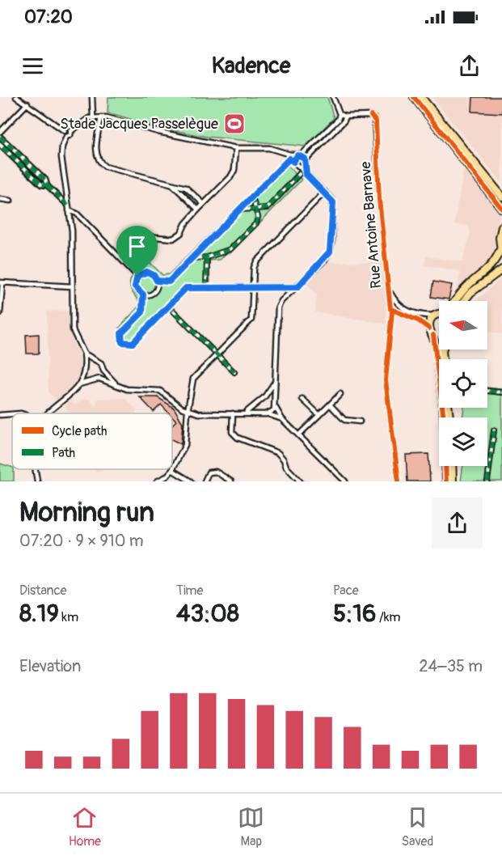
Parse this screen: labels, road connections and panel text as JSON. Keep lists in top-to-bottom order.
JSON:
{
  "streets": {
    "street": ["Rue Antoine Barnave"]
  },
  "places": {
    "sports": ["Stade Jacques Passelègue"]
  },
  "legend": ["Cycle path", "Path"],
  "north": "left",
  "page": {
    "status": "07:20",
    "header": "Kadence",
    "heading": ["Morning run", "07:20 · 9 × 910 m"],
    "stats": [
      ["Distance", "8.19 km"],
      ["Time", "43:08"],
      ["Pace", "5:16 /km"]
    ],
    "chart": ["Elevation", "24–35 m"],
    "tabs": ["Home", "Map", "Saved"]
  }
}
